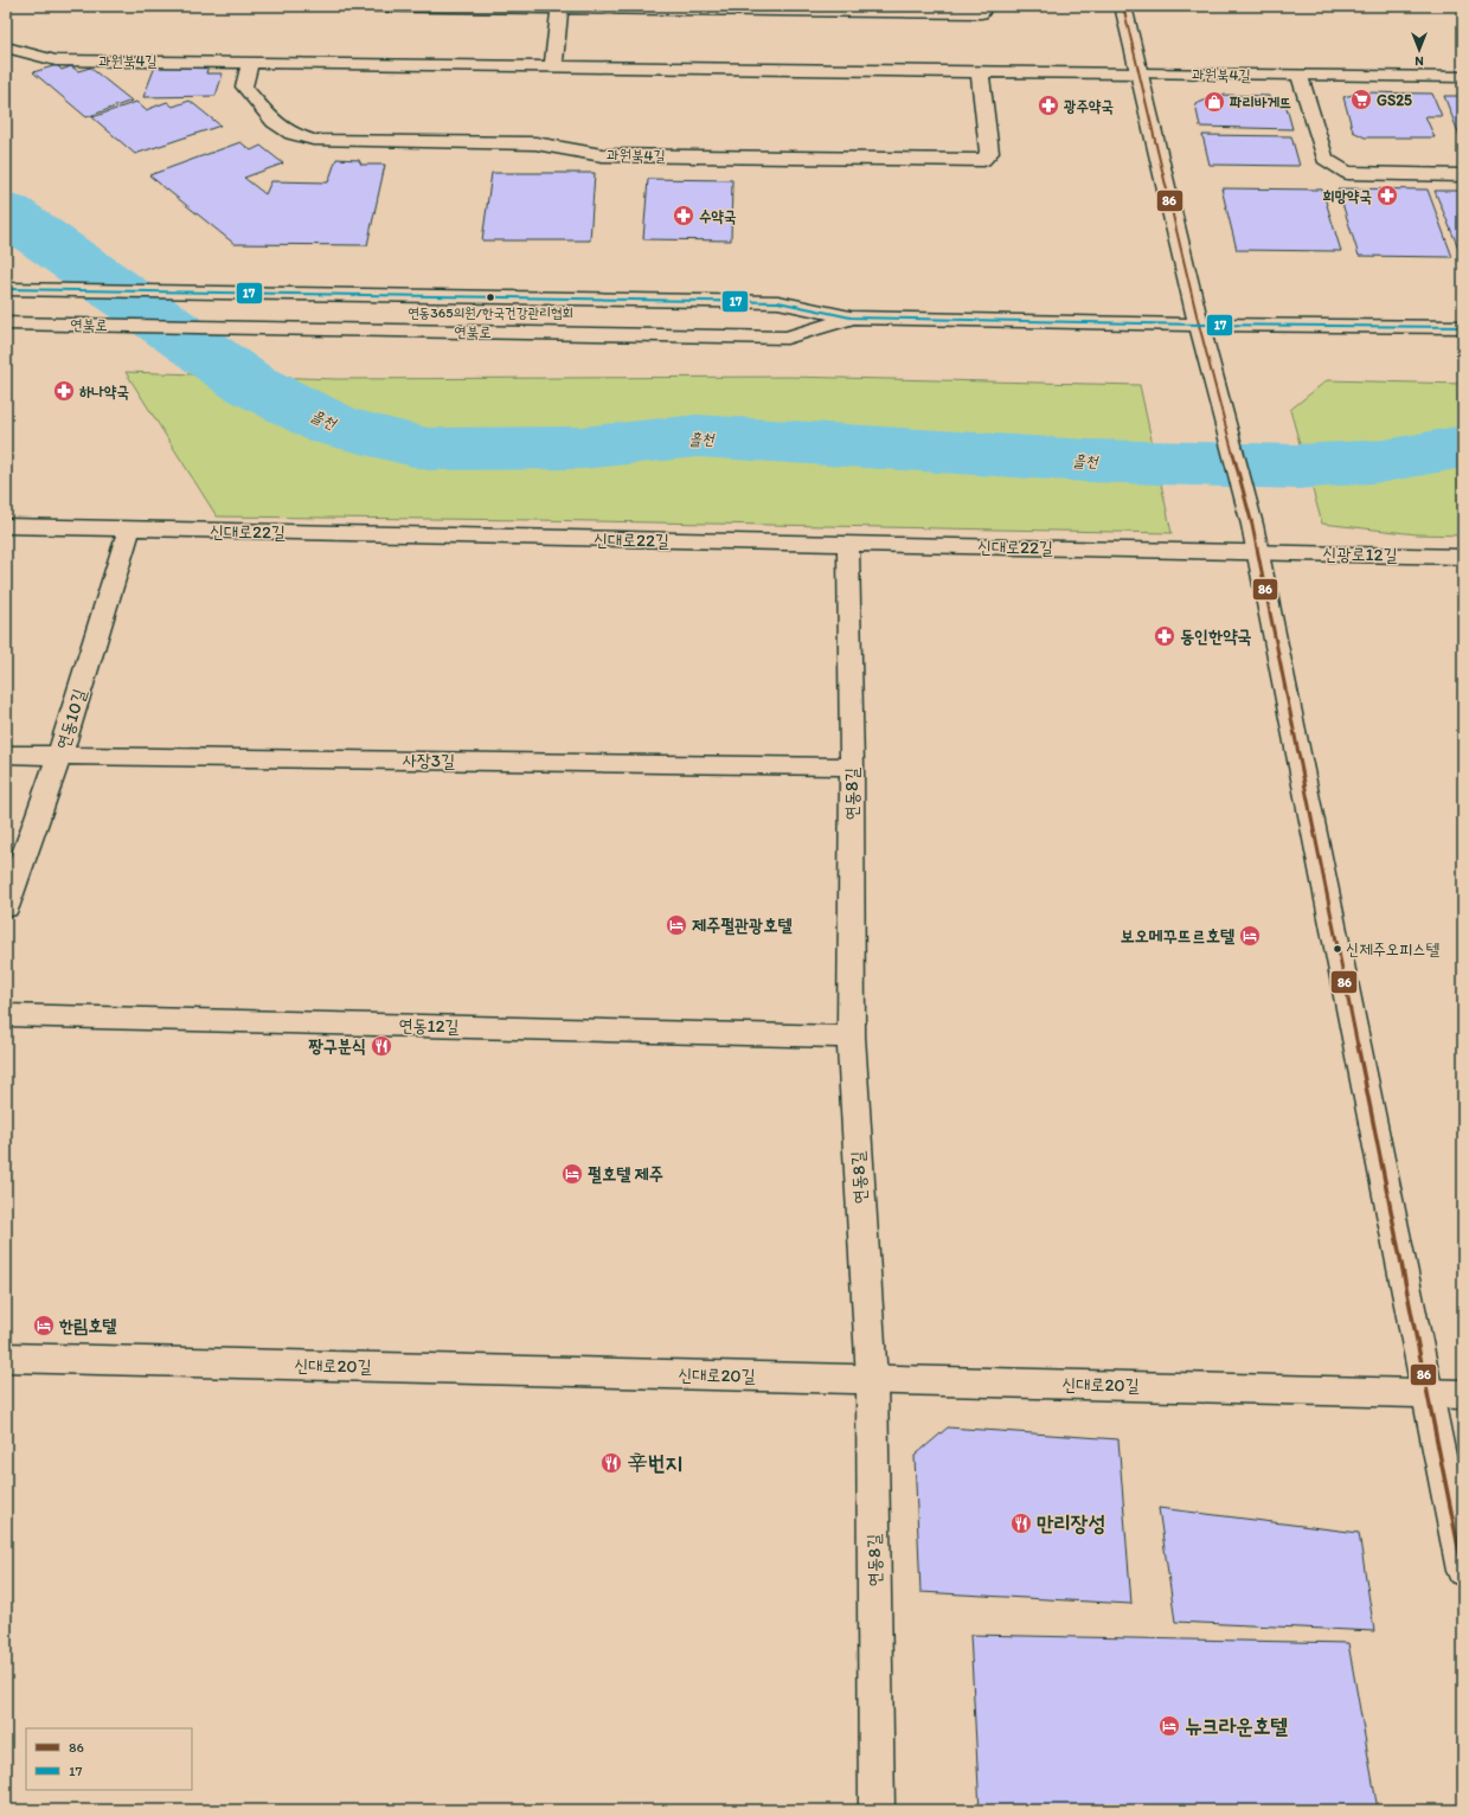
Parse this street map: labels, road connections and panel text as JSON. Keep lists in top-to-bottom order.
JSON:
{
  "streets": {
    "street": [
      "과원북4길",
      "연북로",
      "신대로22길",
      "신광로12길",
      "연동10길",
      "사장3길",
      "연동8길",
      "연동12길",
      "신대로20길"
    ]
  },
  "crossings": [
    ["신대로22길", "신광로12길"],
    ["신대로22길", "연동10길"],
    ["신대로22길", "연동8길"],
    ["연동10길", "사장3길"],
    ["사장3길", "연동8길"],
    ["연동8길", "연동12길"],
    ["연동8길", "신대로20길"]
  ],
  "water": ["흘천"],
  "places": {
    "supermarket": ["GS25"],
    "shop": ["파리바게뜨"],
    "pharmacy": [
      "광주약국",
      "희망약국",
      "수약국",
      "하나약국",
      "동인한약국"
    ],
    "other": ["연동365의원/한국건강관리협회", "신제주오피스텔"],
    "hotel": [
      "제주펄관광호텔",
      "보오메꾸뜨르호텔",
      "펄호텔 제주",
      "한림호텔",
      "뉴크라운호텔"
    ],
    "restaurant": ["짱구분식", "辛번지", "만리장성"]
  },
  "lines": ["transit line 86", "transit line 17"],
  "legend": ["86", "17"],
  "north": "bottom"
}
